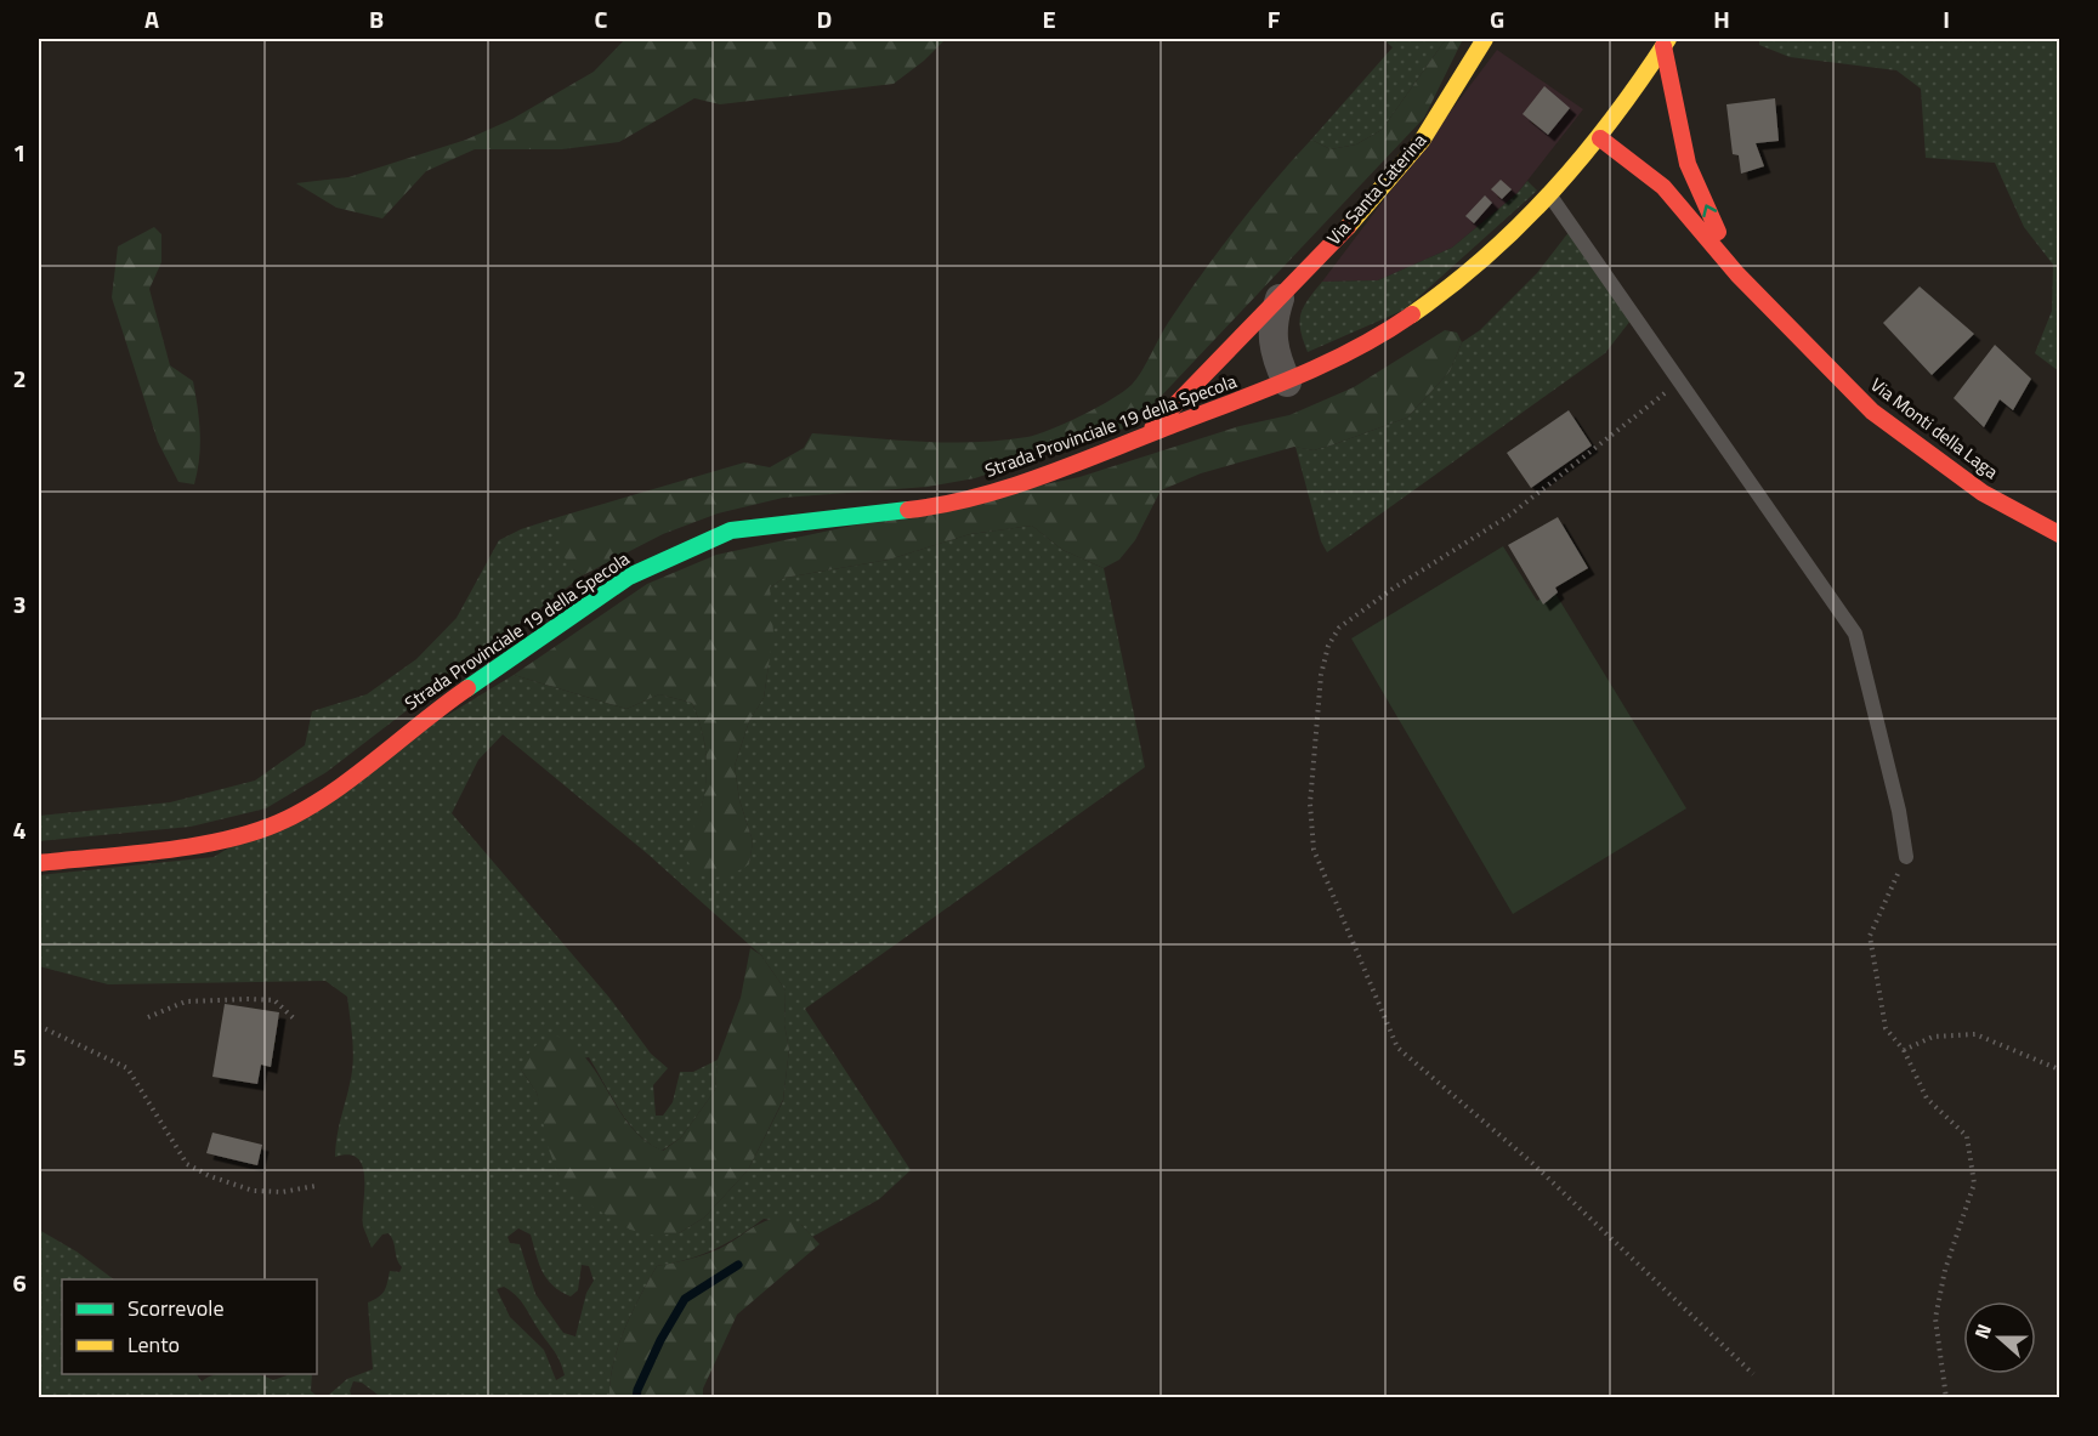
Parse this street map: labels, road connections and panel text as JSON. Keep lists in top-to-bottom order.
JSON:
{
  "streets": {
    "main road": ["Via Santa Caterina", "Strada Provinciale 19 della Specola", "Via Monti della Laga"]
  },
  "crossings": [
    ["Via Santa Caterina", "Strada Provinciale 19 della Specola"],
    ["Strada Provinciale 19 della Specola", "Via Monti della Laga"]
  ],
  "legend": ["Scorrevole", "Lento"],
  "north": "left",
  "grid": {
    "columns": [
      "A",
      "B",
      "C",
      "D",
      "E",
      "F",
      "G",
      "H",
      "I"
    ],
    "rows": [
      "1",
      "2",
      "3",
      "4",
      "5",
      "6"
    ]
  }
}
